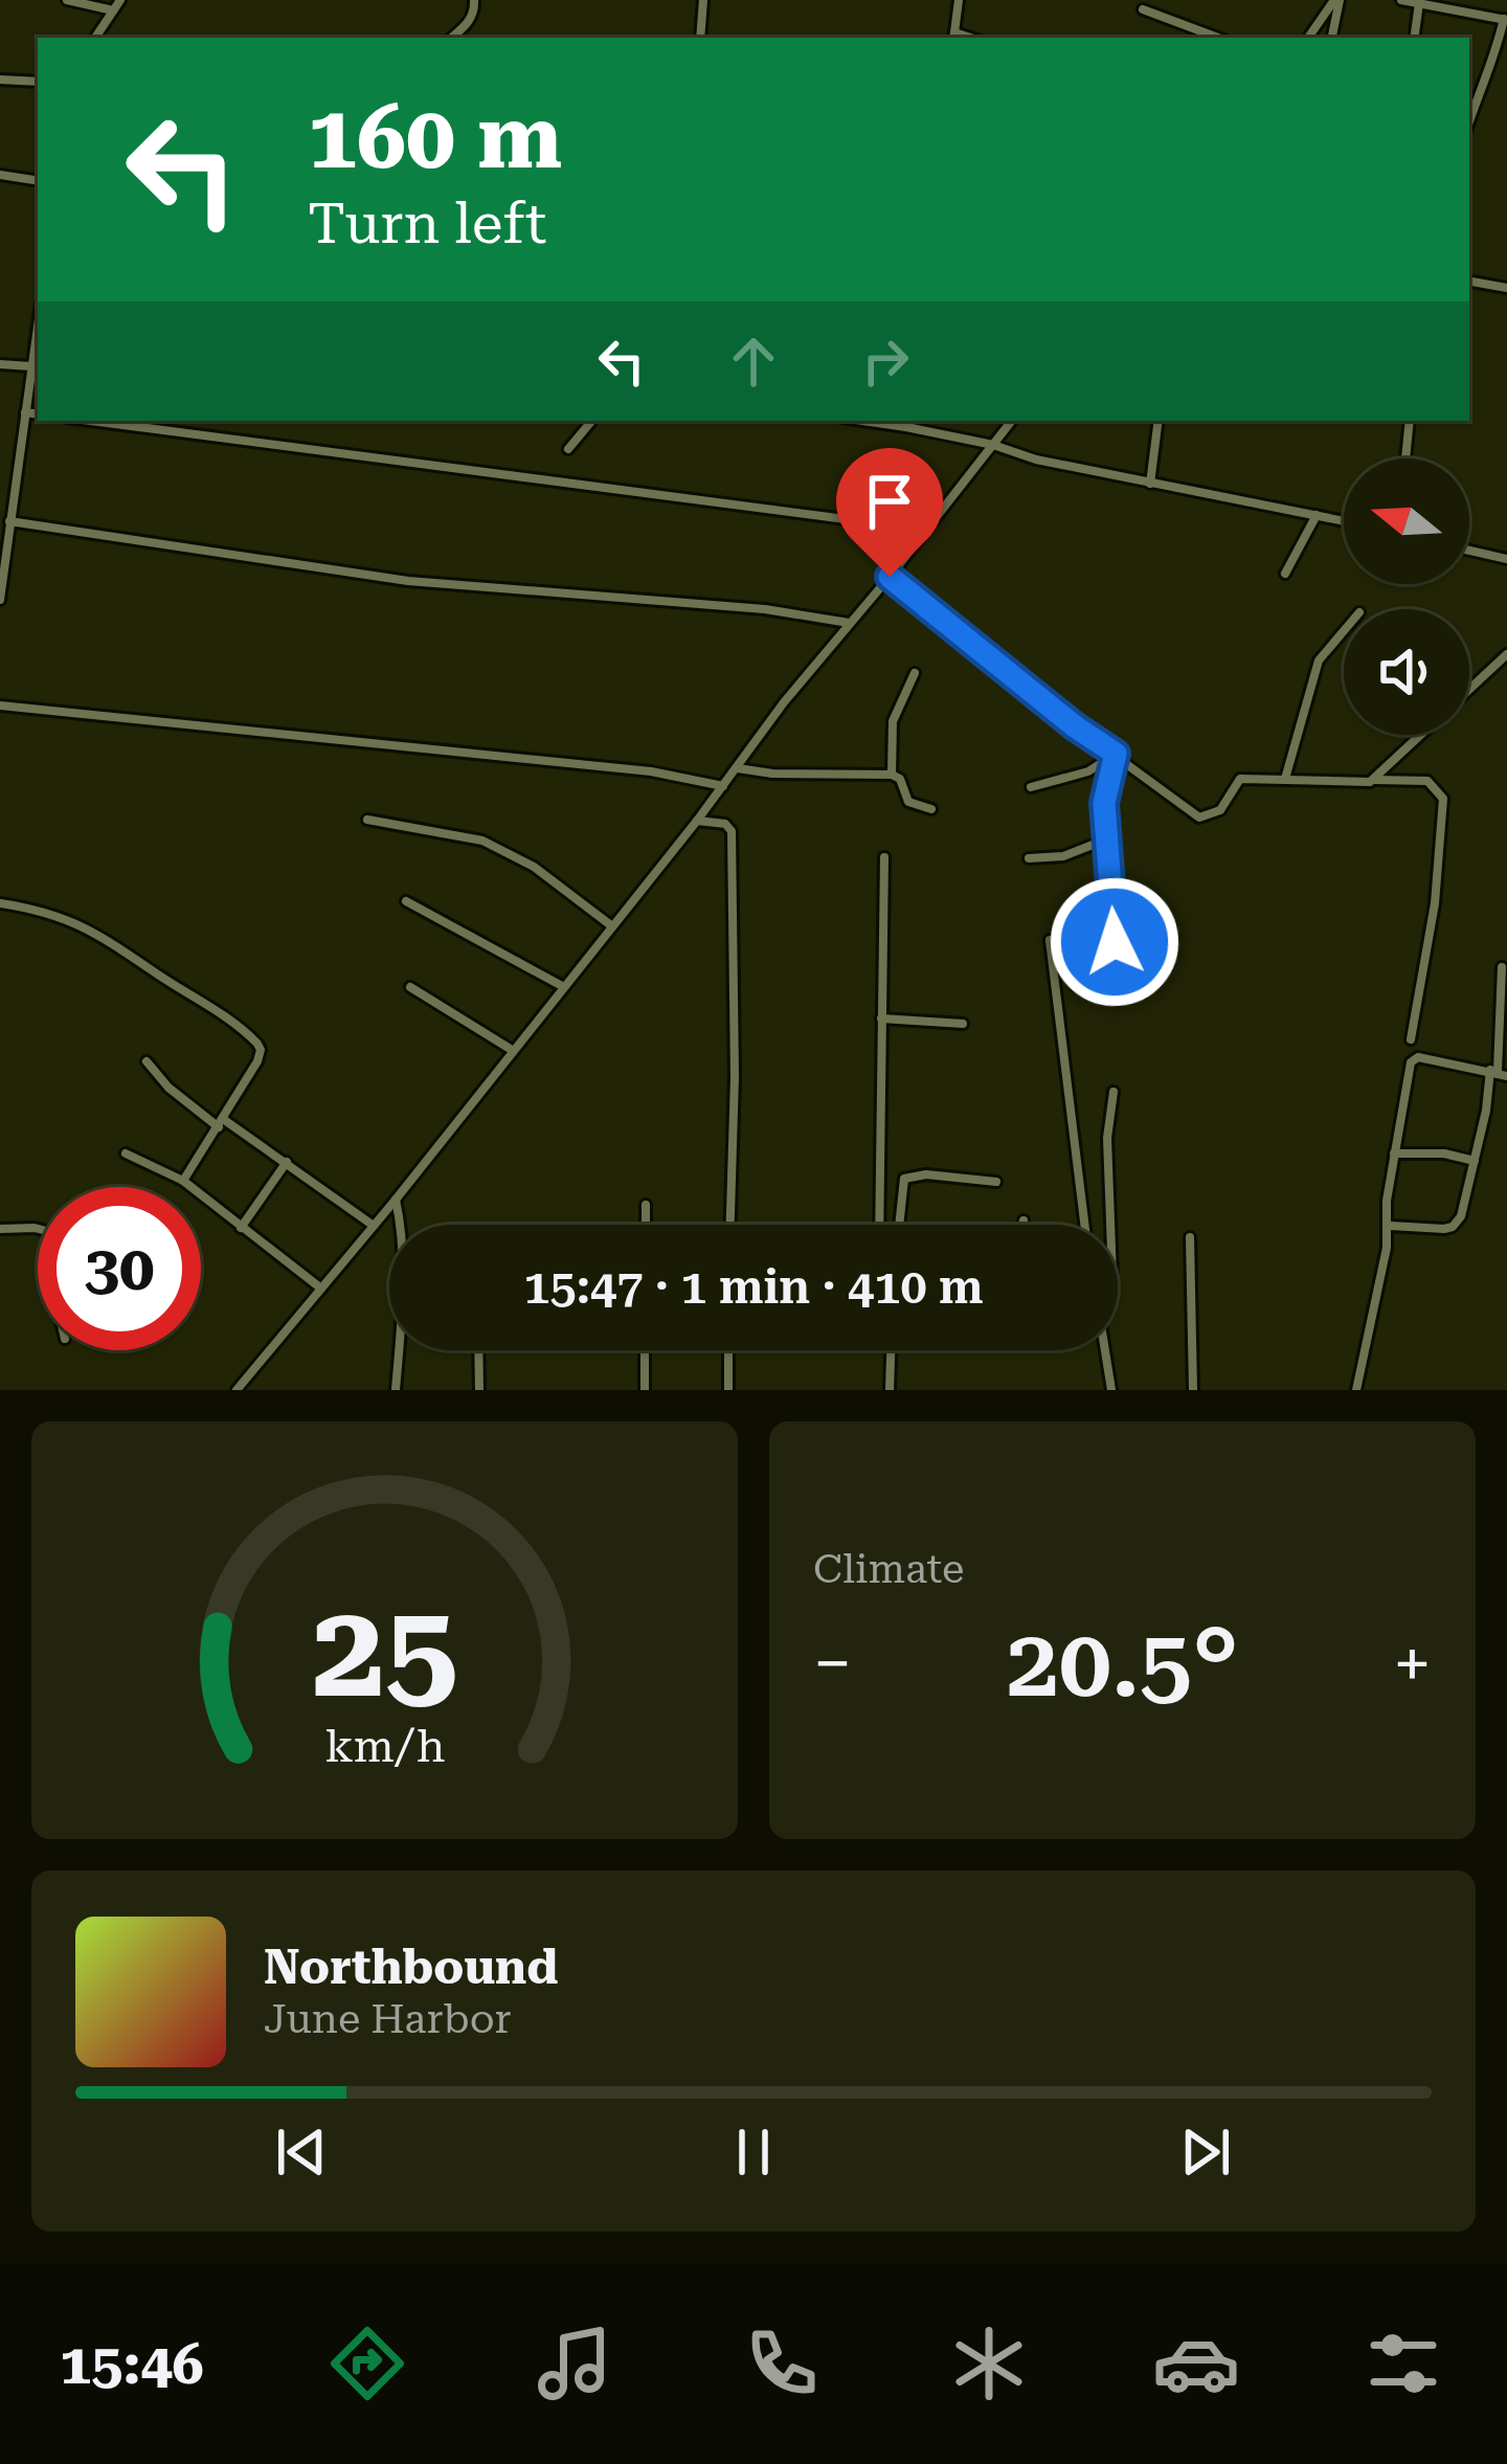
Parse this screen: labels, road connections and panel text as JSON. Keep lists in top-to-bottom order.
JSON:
{
  "north": "left",
  "page": {
    "turn": ["160 m", "Turn left"],
    "limit": "30",
    "trip": "15:47 · 1 min · 410 m",
    "tile": "Climate",
    "heat": ["−", "20.5°", "+"],
    "song": ["Northbound", "June Harbor"],
    "tabs": "15:46",
    "gauge": ["25", "km/h"]
  }
}
